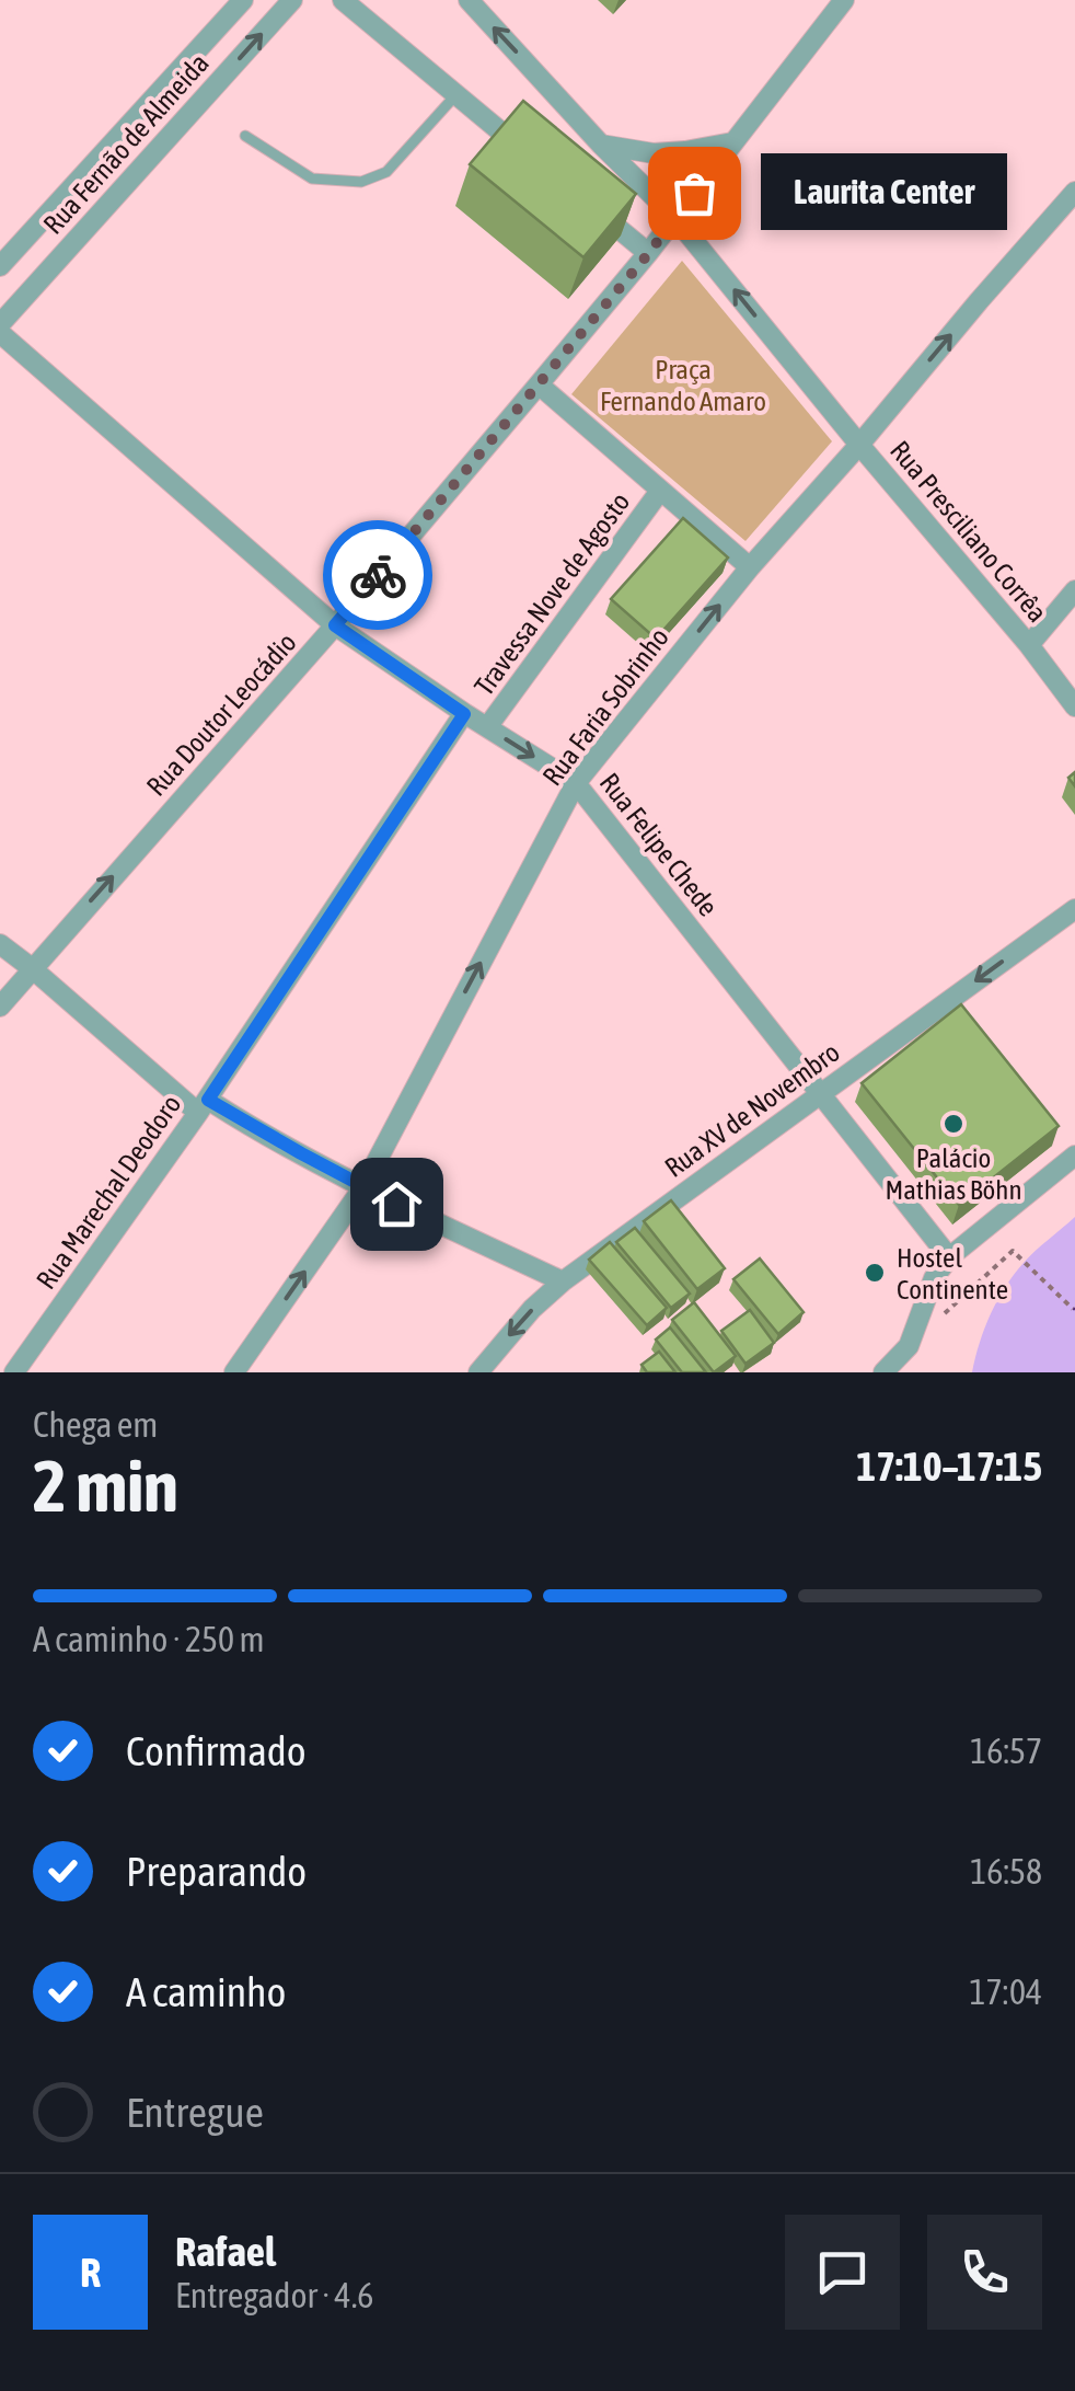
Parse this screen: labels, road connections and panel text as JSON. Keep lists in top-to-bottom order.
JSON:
{
  "streets": {
    "street": [
      "Rua Fernão de Almeida",
      "Rua Presciliano Corrêa",
      "Travessa Nove de Agosto",
      "Rua Faria Sobrinho",
      "Rua Doutor Leocádio",
      "Rua Felipe Chede",
      "Rua XV de Novembro",
      "Rua Marechal Deodoro"
    ]
  },
  "crossings": [
    ["Rua Presciliano Corrêa", "Rua Faria Sobrinho"],
    ["Rua Presciliano Corrêa", "Rua Doutor Leocádio"],
    ["Travessa Nove de Agosto", "Rua Felipe Chede"],
    ["Rua Faria Sobrinho", "Rua Felipe Chede"],
    ["Rua Doutor Leocádio", "Rua Felipe Chede"],
    ["Rua Felipe Chede", "Rua XV de Novembro"],
    ["Rua Felipe Chede", "Rua Marechal Deodoro"]
  ],
  "one_way": ["Rua Faria Sobrinho", "Rua XV de Novembro"],
  "parks": ["Praça Fernando Amaro"],
  "places": ["Laurita Center", "Palácio Mathias Böhn", "Hostel Continente"],
  "page": {
    "bubble": "Laurita Center",
    "heading": ["2 min", "Chega em", "17:10–17:15"],
    "panel": ["Rafael", "Entregador · 4.6"],
    "bar": "A caminho · 250 m",
    "list": [
      ["Confirmado", "16:57"],
      ["Preparando", "16:58"],
      ["A caminho", "17:04"],
      "Entregue"
    ],
    "round": "R"
  }
}
